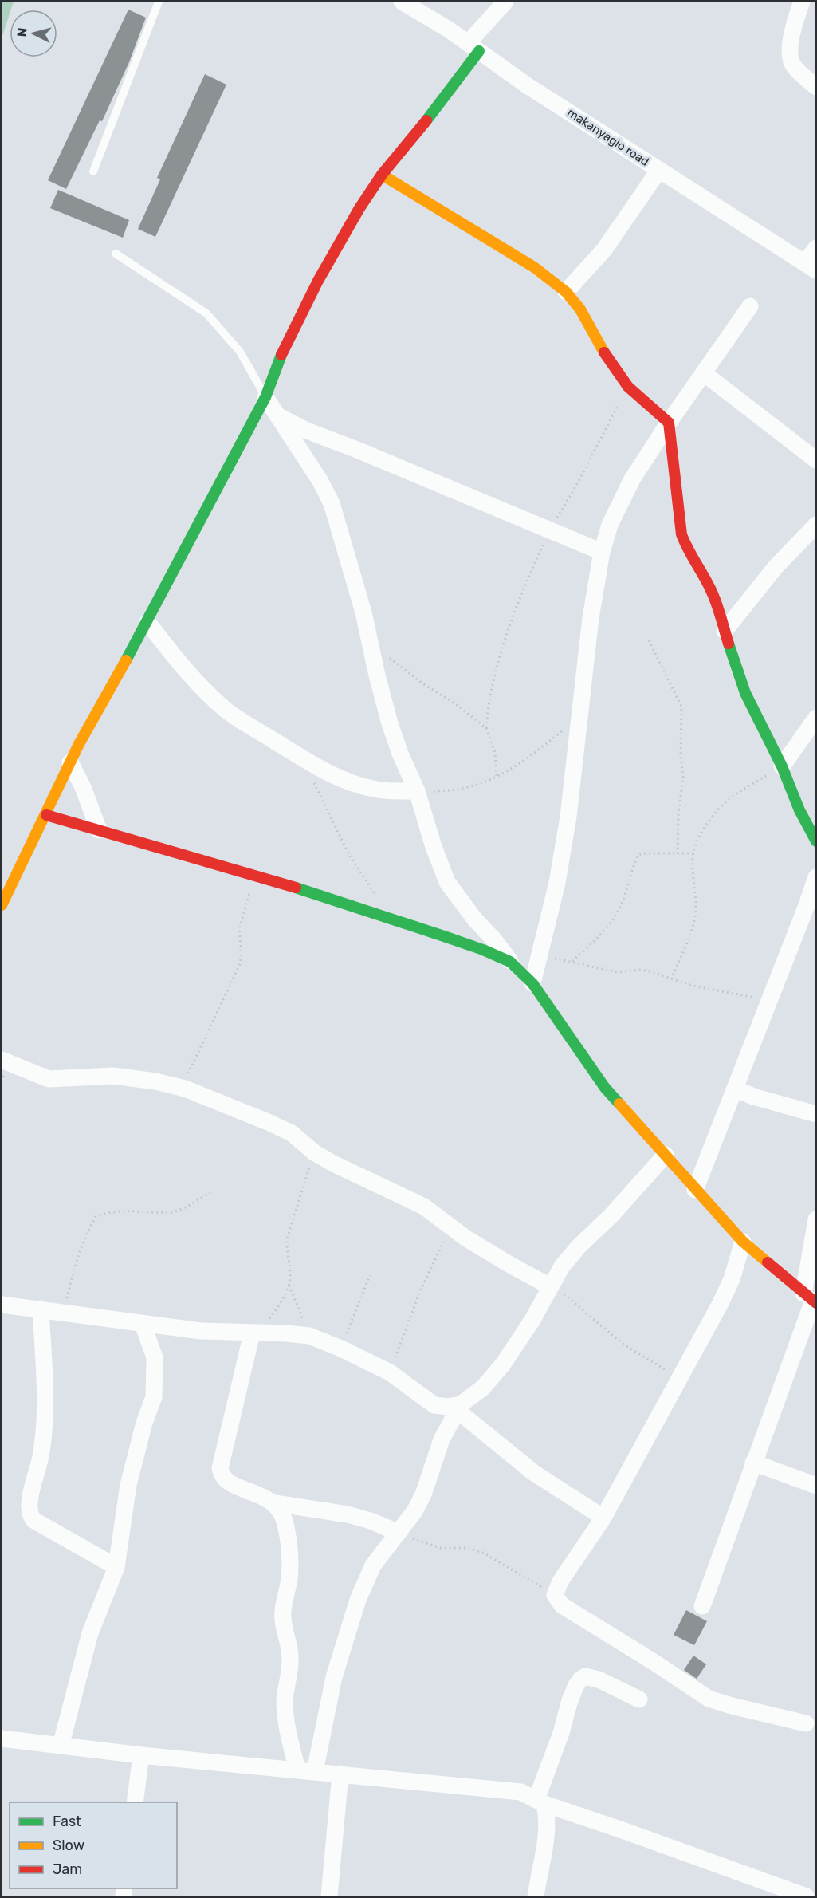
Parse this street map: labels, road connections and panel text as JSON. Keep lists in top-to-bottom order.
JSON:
{
  "streets": {
    "street": ["makanyagio road"]
  },
  "legend": ["Fast", "Slow", "Jam"],
  "north": "left"
}
